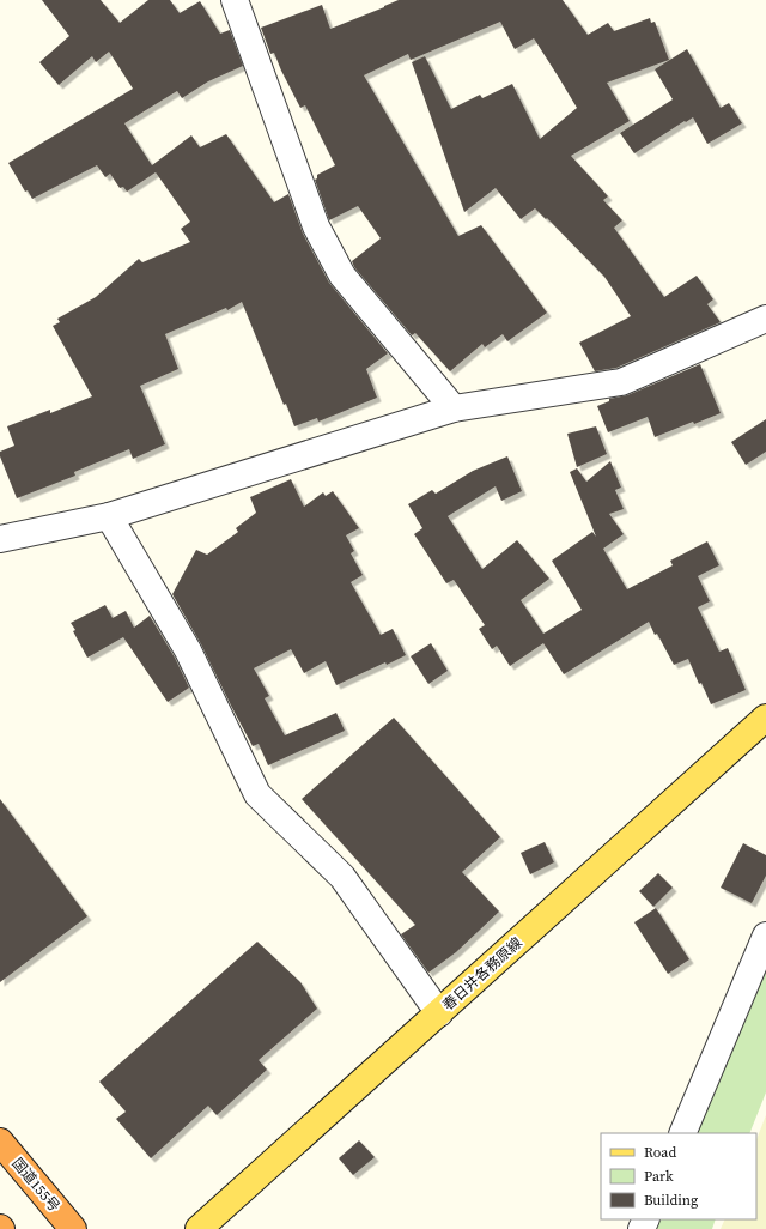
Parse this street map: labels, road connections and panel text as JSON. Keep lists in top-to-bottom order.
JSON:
{
  "streets": {
    "highway": ["国道155号"],
    "main road": ["春日井各務原線"]
  },
  "legend": ["Road", "Park", "Building"]
}
